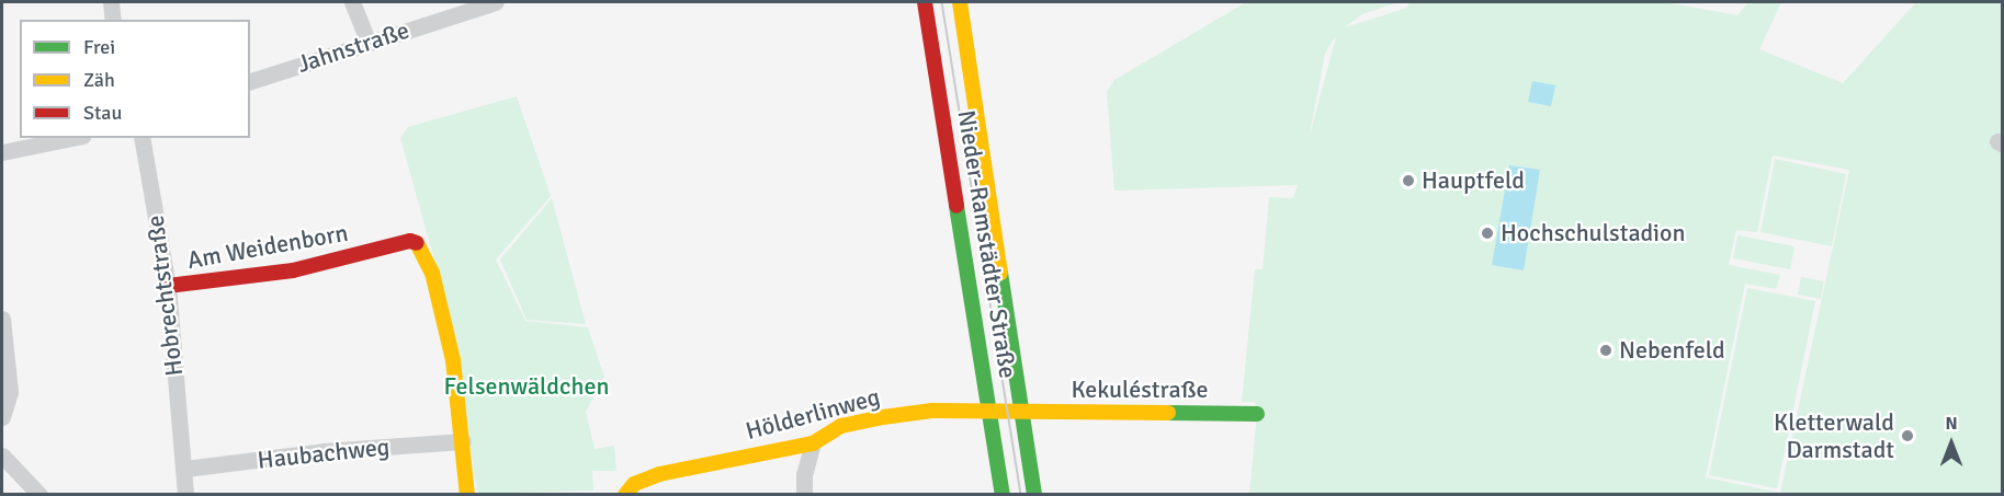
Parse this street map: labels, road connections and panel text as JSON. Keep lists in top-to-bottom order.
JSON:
{
  "streets": {
    "street": [
      "Jahnstraße",
      "Nieder-Ramstädter Straße",
      "Am Weidenborn",
      "Hobrechtstraße",
      "Kekuléstraße",
      "Hölderlinweg",
      "Haubachweg"
    ]
  },
  "crossings": [
    ["Nieder-Ramstädter Straße", "Kekuléstraße"],
    ["Nieder-Ramstädter Straße", "Hölderlinweg"],
    ["Am Weidenborn", "Hobrechtstraße"],
    ["Am Weidenborn", "Haubachweg"],
    ["Hobrechtstraße", "Haubachweg"],
    ["Kekuléstraße", "Hölderlinweg"]
  ],
  "parks": ["Felsenwäldchen"],
  "places": [
    "Hauptfeld",
    "Hochschulstadion",
    "Nebenfeld",
    "Kletterwald Darmstadt"
  ],
  "legend": ["Frei", "Zäh", "Stau"],
  "north": "top"
}
